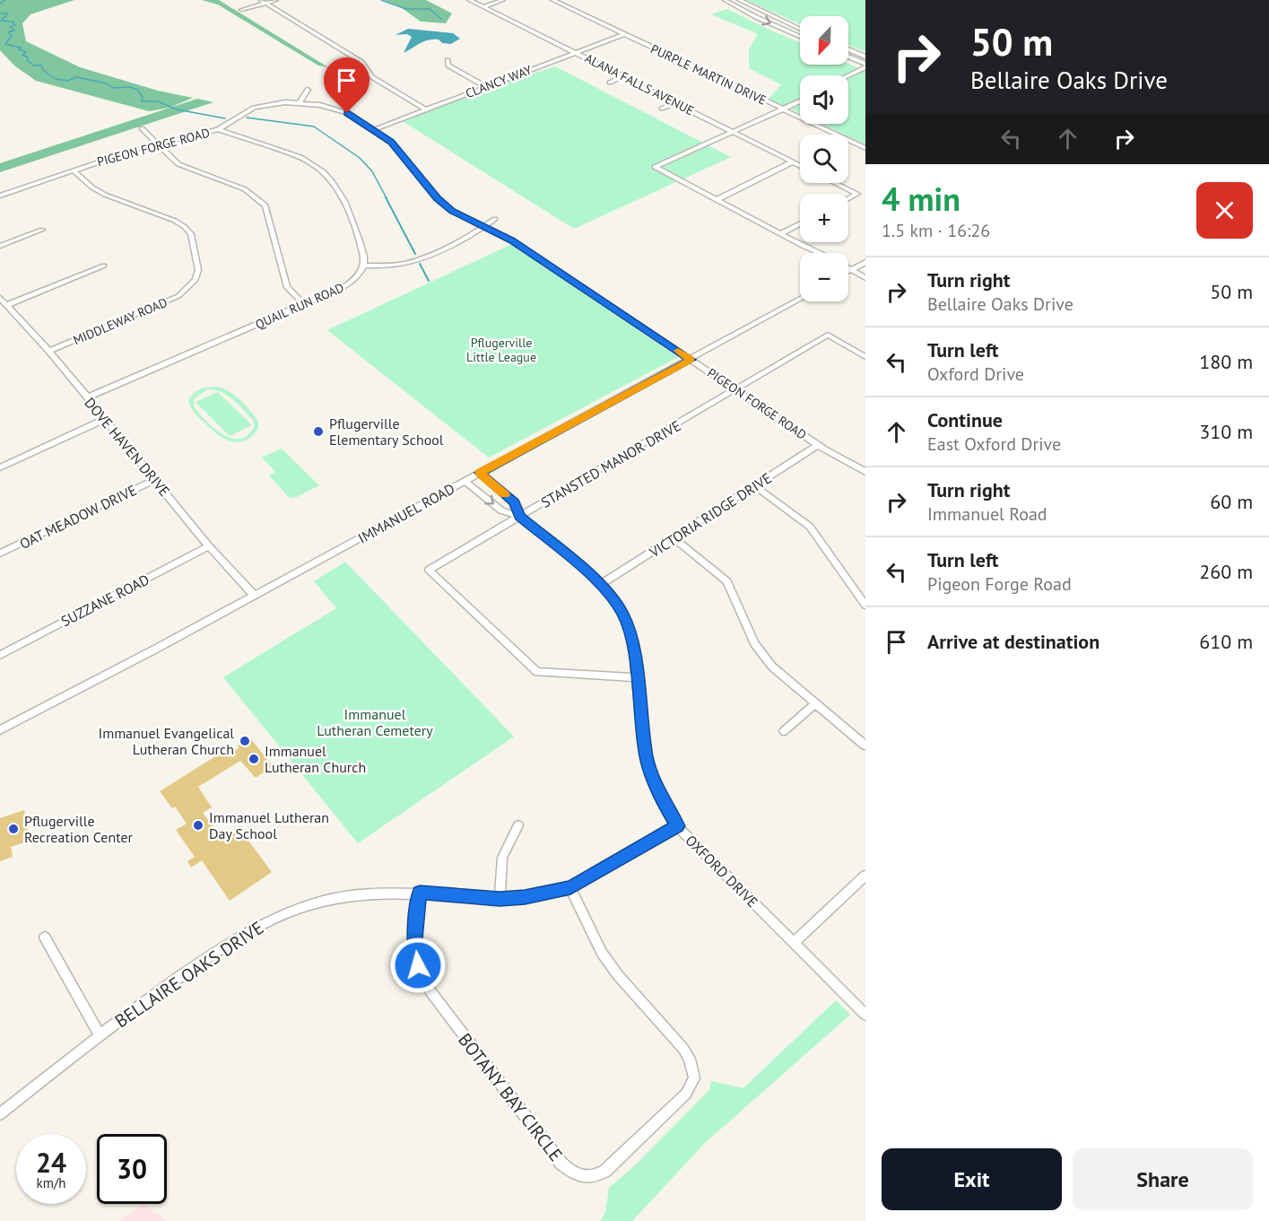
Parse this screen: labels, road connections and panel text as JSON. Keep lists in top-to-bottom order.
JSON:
{
  "streets": {
    "street": [
      "PURPLE MARTIN DRIVE",
      "CLANCY WAY",
      "ALANA FALLS AVENUE",
      "PIGEON FORGE ROAD",
      "QUAIL RUN ROAD",
      "MIDDLEWAY ROAD",
      "DOVE HAVEN DRIVE",
      "STANSTED MANOR DRIVE",
      "IMMANUEL ROAD",
      "VICTORIA RIDGE DRIVE",
      "OAT MEADOW DRIVE",
      "SUZZANE ROAD",
      "OXFORD DRIVE",
      "BELLAIRE OAKS DRIVE",
      "BOTANY BAY CIRCLE"
    ]
  },
  "crossings": [
    ["PURPLE MARTIN DRIVE", "CLANCY WAY"],
    ["CLANCY WAY", "ALANA FALLS AVENUE"],
    ["CLANCY WAY", "PIGEON FORGE ROAD"],
    ["PIGEON FORGE ROAD", "MIDDLEWAY ROAD"],
    ["PIGEON FORGE ROAD", "STANSTED MANOR DRIVE"],
    ["PIGEON FORGE ROAD", "IMMANUEL ROAD"],
    ["PIGEON FORGE ROAD", "VICTORIA RIDGE DRIVE"],
    ["QUAIL RUN ROAD", "DOVE HAVEN DRIVE"],
    ["MIDDLEWAY ROAD", "DOVE HAVEN DRIVE"],
    ["DOVE HAVEN DRIVE", "IMMANUEL ROAD"],
    ["DOVE HAVEN DRIVE", "OAT MEADOW DRIVE"],
    ["DOVE HAVEN DRIVE", "SUZZANE ROAD"],
    ["STANSTED MANOR DRIVE", "OXFORD DRIVE"],
    ["VICTORIA RIDGE DRIVE", "OXFORD DRIVE"],
    ["OXFORD DRIVE", "BELLAIRE OAKS DRIVE"],
    ["BELLAIRE OAKS DRIVE", "BOTANY BAY CIRCLE"]
  ],
  "parks": ["Pflugerville Little League", "Immanuel Lutheran Cemetery"],
  "places": [
    "Pflugerville Elementary School",
    "Immanuel Evangelical Lutheran Church",
    "Immanuel Lutheran Church",
    "Immanuel Lutheran Day School",
    "Pflugerville Recreation Center"
  ],
  "north": "bottom left",
  "page": {
    "turn": ["50 m", "Bellaire Oaks Drive"],
    "map_buttons": ["+", "−"],
    "heading": ["4 min", "1.5 km · 16:26"],
    "list": [
      {
        "name": "Turn right",
        "note": "Bellaire Oaks Drive",
        "value": "50 m"
      },
      {
        "name": "Turn left",
        "note": "Oxford Drive",
        "value": "180 m"
      },
      {
        "name": "Continue",
        "note": "East Oxford Drive",
        "value": "310 m"
      },
      {
        "name": "Turn right",
        "note": "Immanuel Road",
        "value": "60 m"
      },
      {
        "name": "Turn left",
        "note": "Pigeon Forge Road",
        "value": "260 m"
      },
      {
        "name": "Arrive at destination",
        "value": "610 m"
      }
    ],
    "speed": "24 km/h",
    "limit": "30",
    "buttons": ["Exit", "Share"]
  }
}
